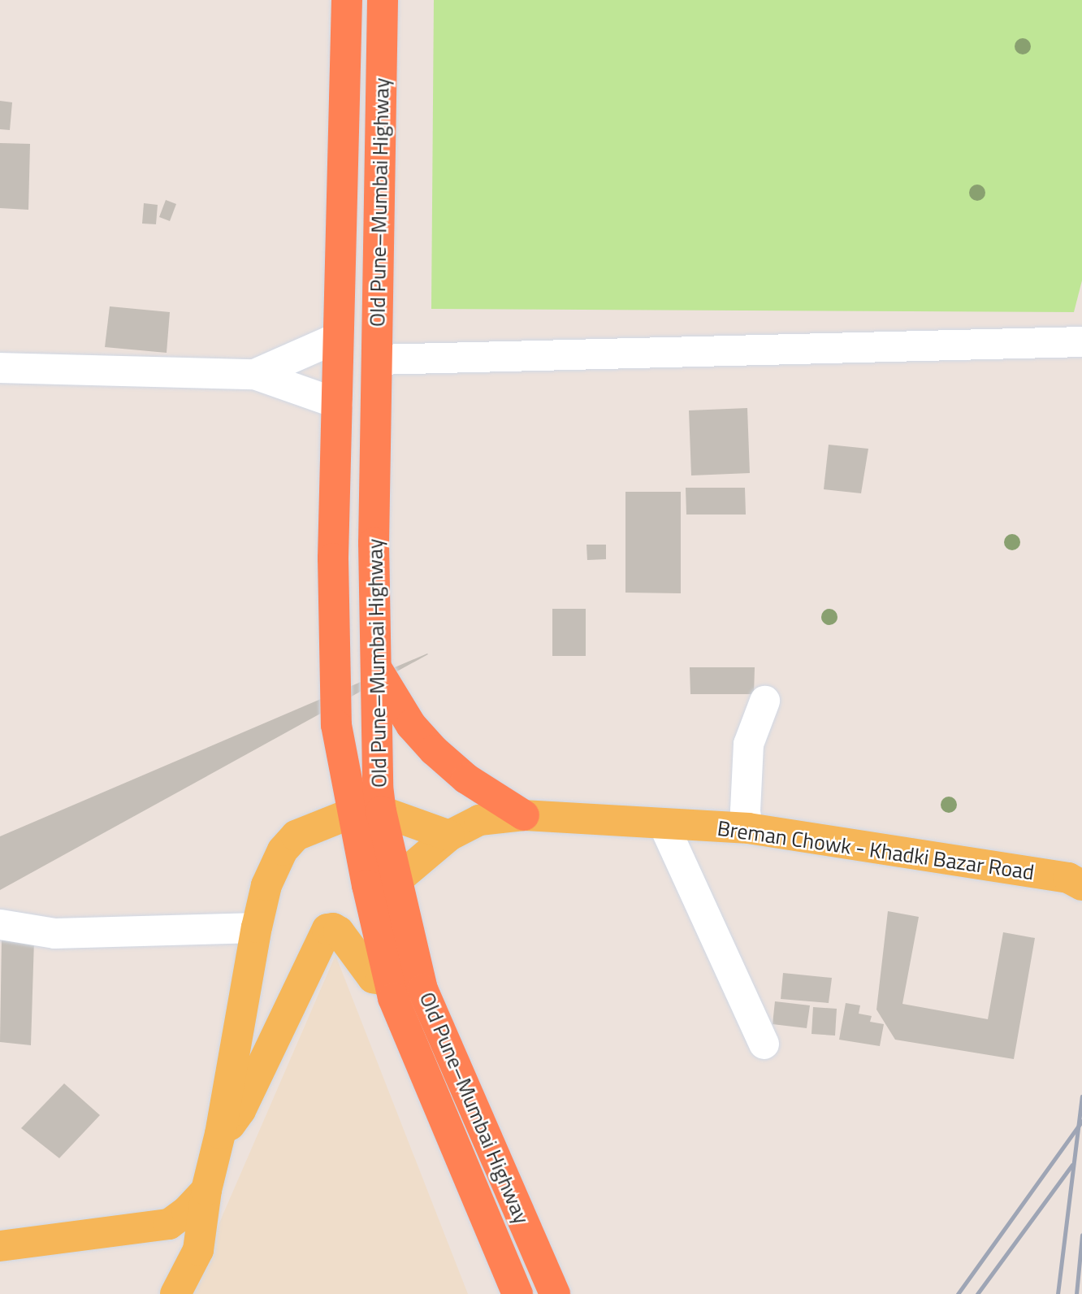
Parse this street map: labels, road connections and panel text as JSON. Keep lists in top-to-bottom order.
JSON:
{
  "streets": {
    "highway": ["Old Pune–Mumbai Highway"],
    "main road": ["Breman Chowk - Khadki Bazar Road"]
  },
  "crossings": [
    ["Old Pune–Mumbai Highway", "Breman Chowk - Khadki Bazar Road"]
  ]
}
